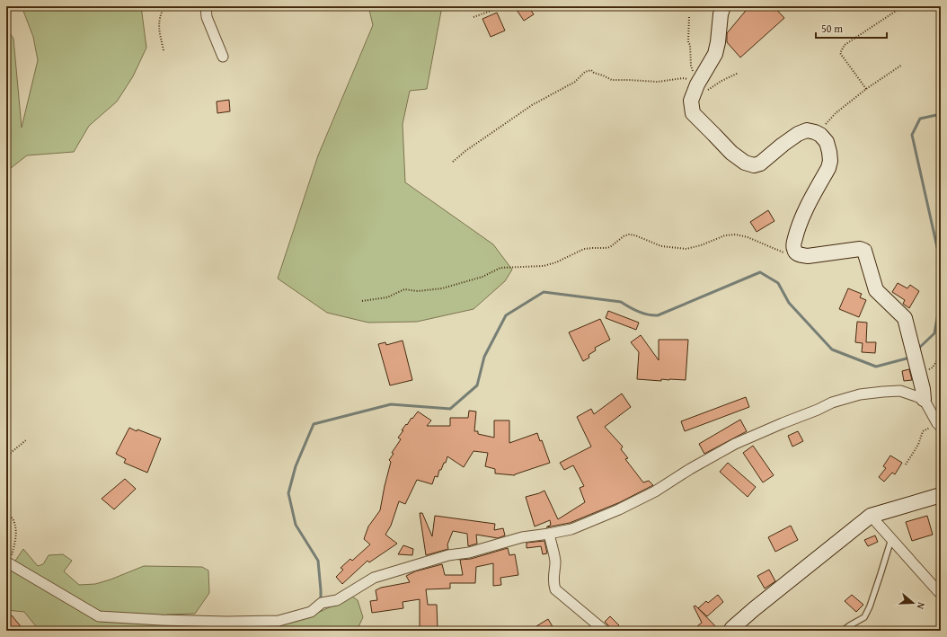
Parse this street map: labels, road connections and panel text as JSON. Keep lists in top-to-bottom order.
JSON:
{
  "scale_bar": "50 m",
  "north": "right"
}
